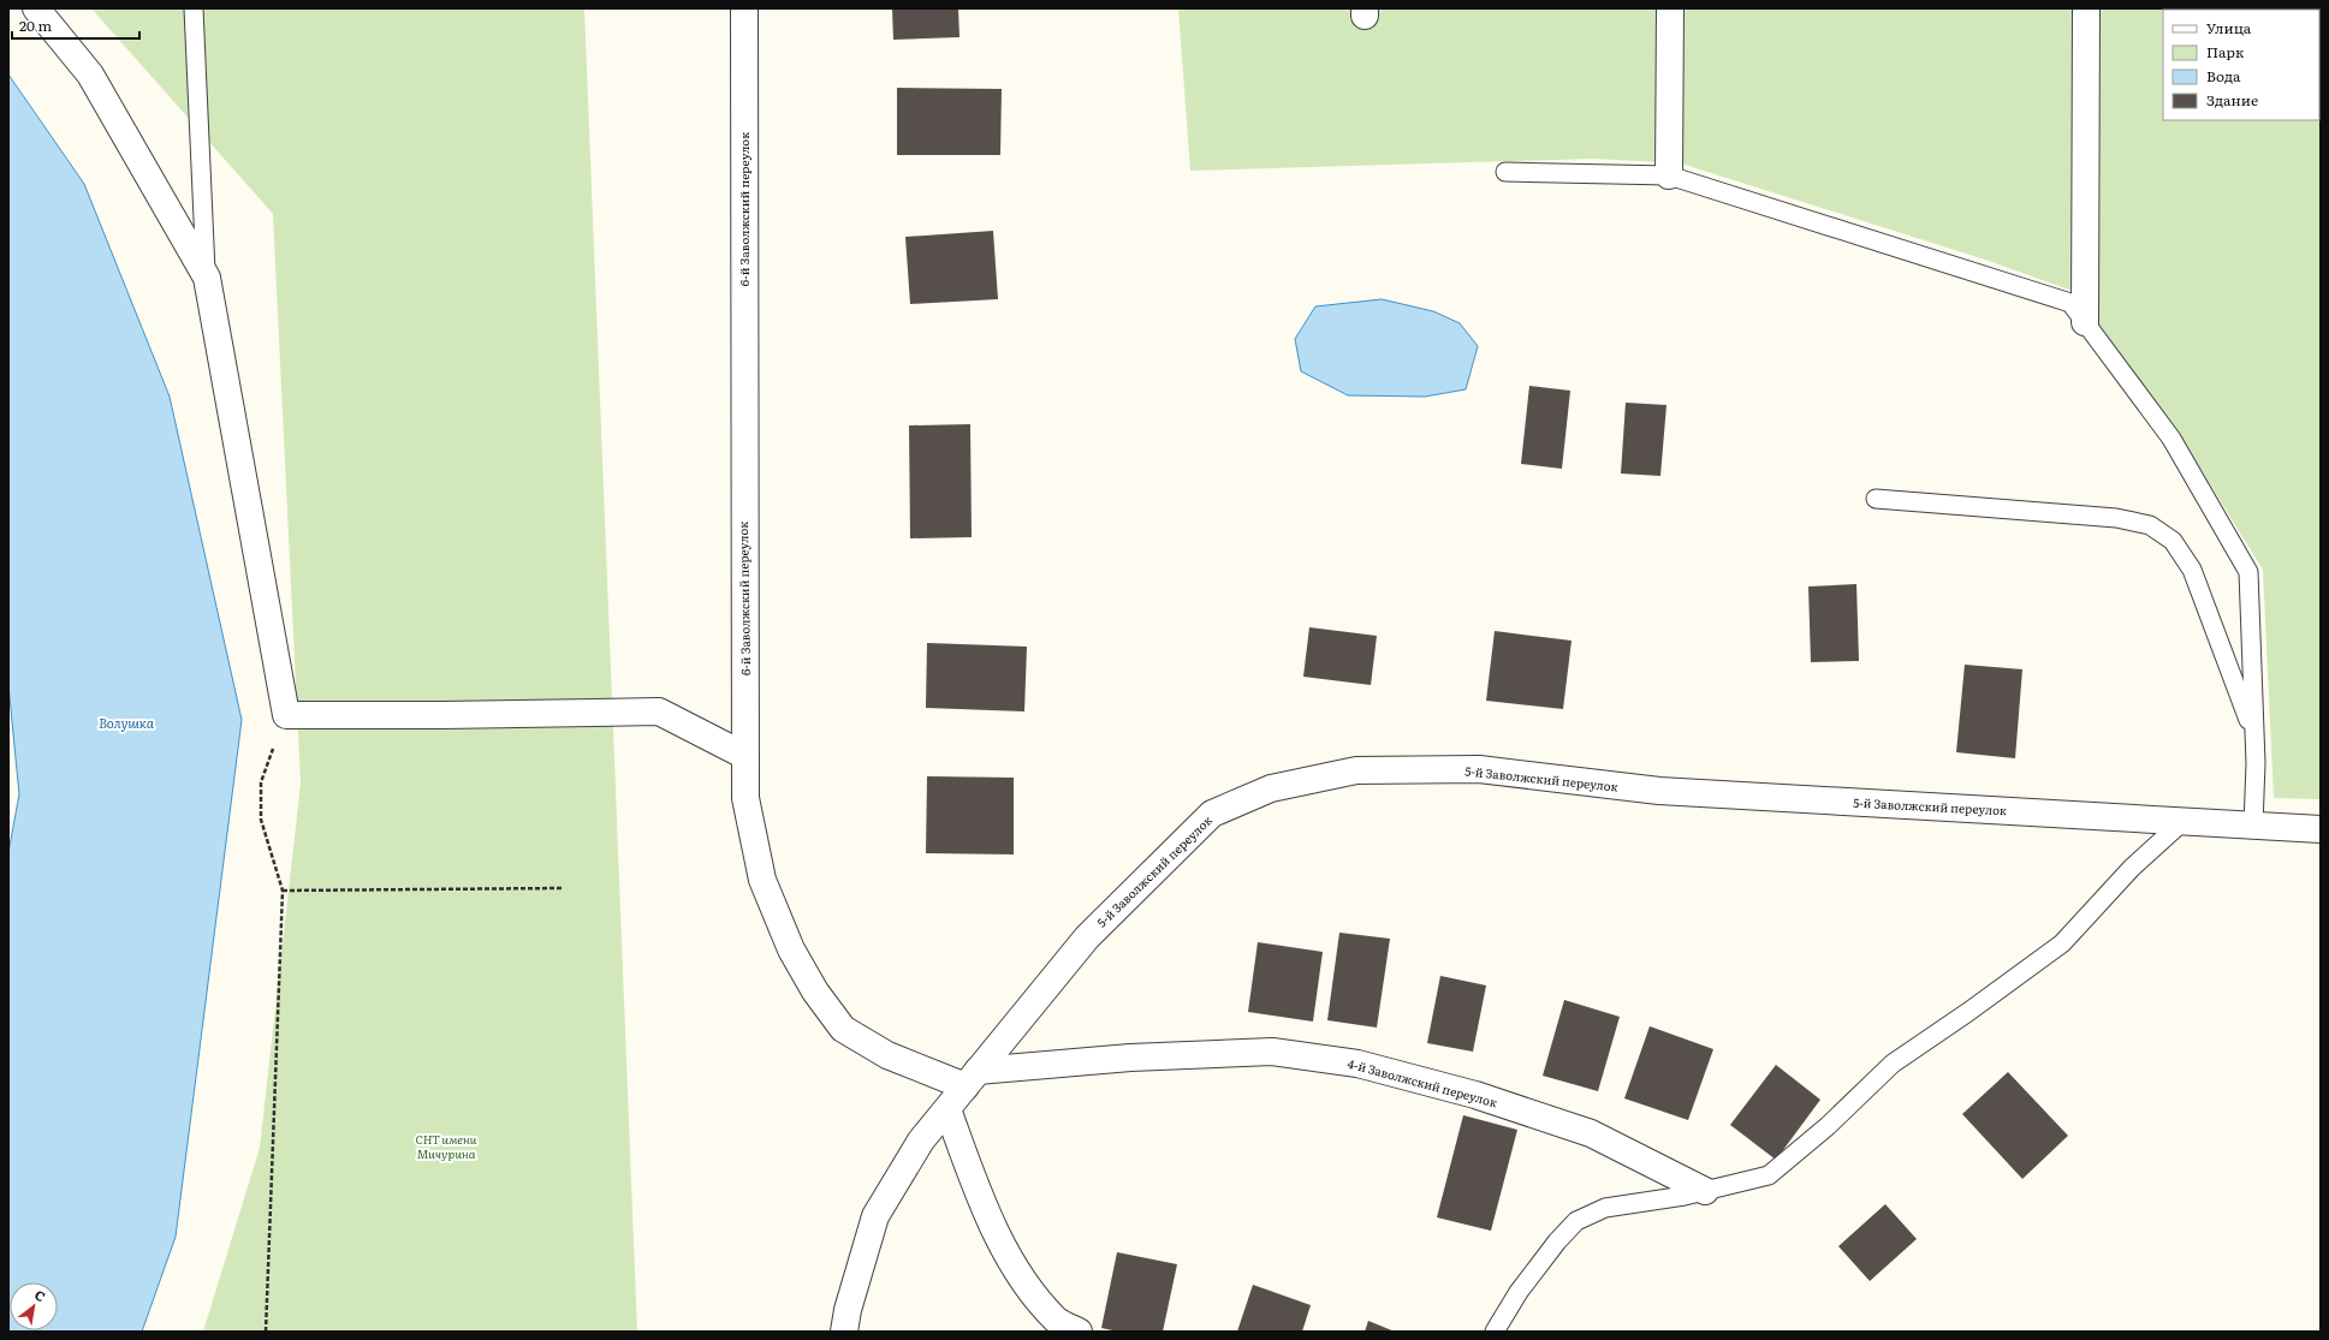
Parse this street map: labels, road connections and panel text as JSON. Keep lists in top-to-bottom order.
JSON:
{
  "streets": {
    "street": ["6-й Заволжский переулок", "5-й Заволжский переулок", "4-й Заволжский переулок"]
  },
  "crossings": [
    ["6-й Заволжский переулок", "5-й Заволжский переулок"],
    ["6-й Заволжский переулок", "4-й Заволжский переулок"],
    ["5-й Заволжский переулок", "4-й Заволжский переулок"]
  ],
  "water": ["Волушка"],
  "parks": ["СНТ имени Мичурина"],
  "legend": [
    "Улица",
    "Парк",
    "Вода",
    "Здание"
  ],
  "scale_bar": "20 m",
  "north": "top right"
}
